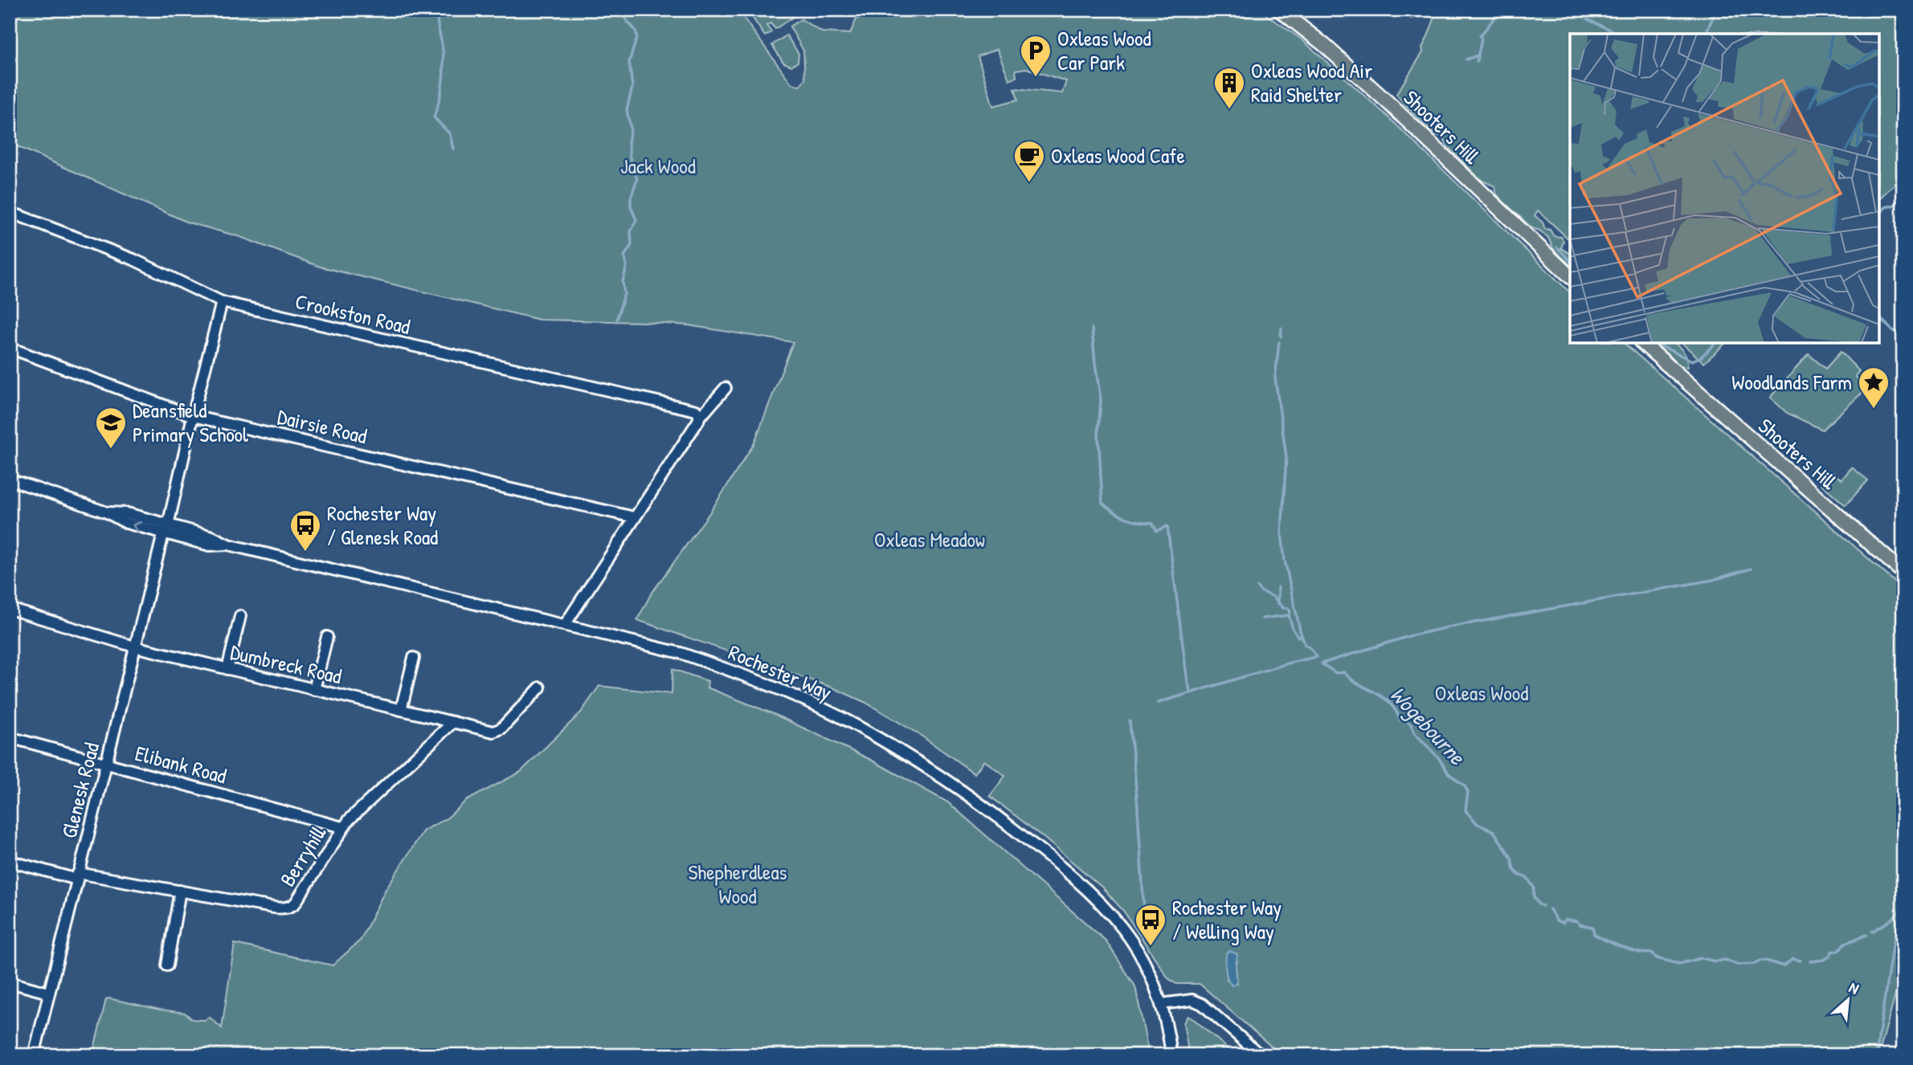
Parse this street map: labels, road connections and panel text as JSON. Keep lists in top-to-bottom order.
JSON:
{
  "streets": {
    "main road": ["Shooters Hill"],
    "street": [
      "Crookston Road",
      "Dairsie Road",
      "Dumbreck Road",
      "Rochester Way",
      "Elibank Road",
      "Glenesk Road",
      "Berryhill"
    ]
  },
  "crossings": [
    ["Crookston Road", "Glenesk Road"],
    ["Dairsie Road", "Glenesk Road"],
    ["Dumbreck Road", "Glenesk Road"],
    ["Dumbreck Road", "Berryhill"],
    ["Rochester Way", "Glenesk Road"],
    ["Elibank Road", "Glenesk Road"],
    ["Elibank Road", "Berryhill"],
    ["Glenesk Road", "Berryhill"]
  ],
  "water": ["Wogebourne"],
  "parks": [
    "Jack Wood",
    "Oxleas Meadow",
    "Oxleas Wood",
    "Shepherdleas Wood"
  ],
  "places": {
    "parking": ["Oxleas Wood Car Park"],
    "building": ["Oxleas Wood Air Raid Shelter"],
    "cafe": ["Oxleas Wood Cafe"],
    "place": ["Woodlands Farm"],
    "school or university": ["Deansfield Primary School"],
    "bus stop": ["Rochester Way / Glenesk Road", "Rochester Way / Welling Way"]
  },
  "north": "top right"
}
